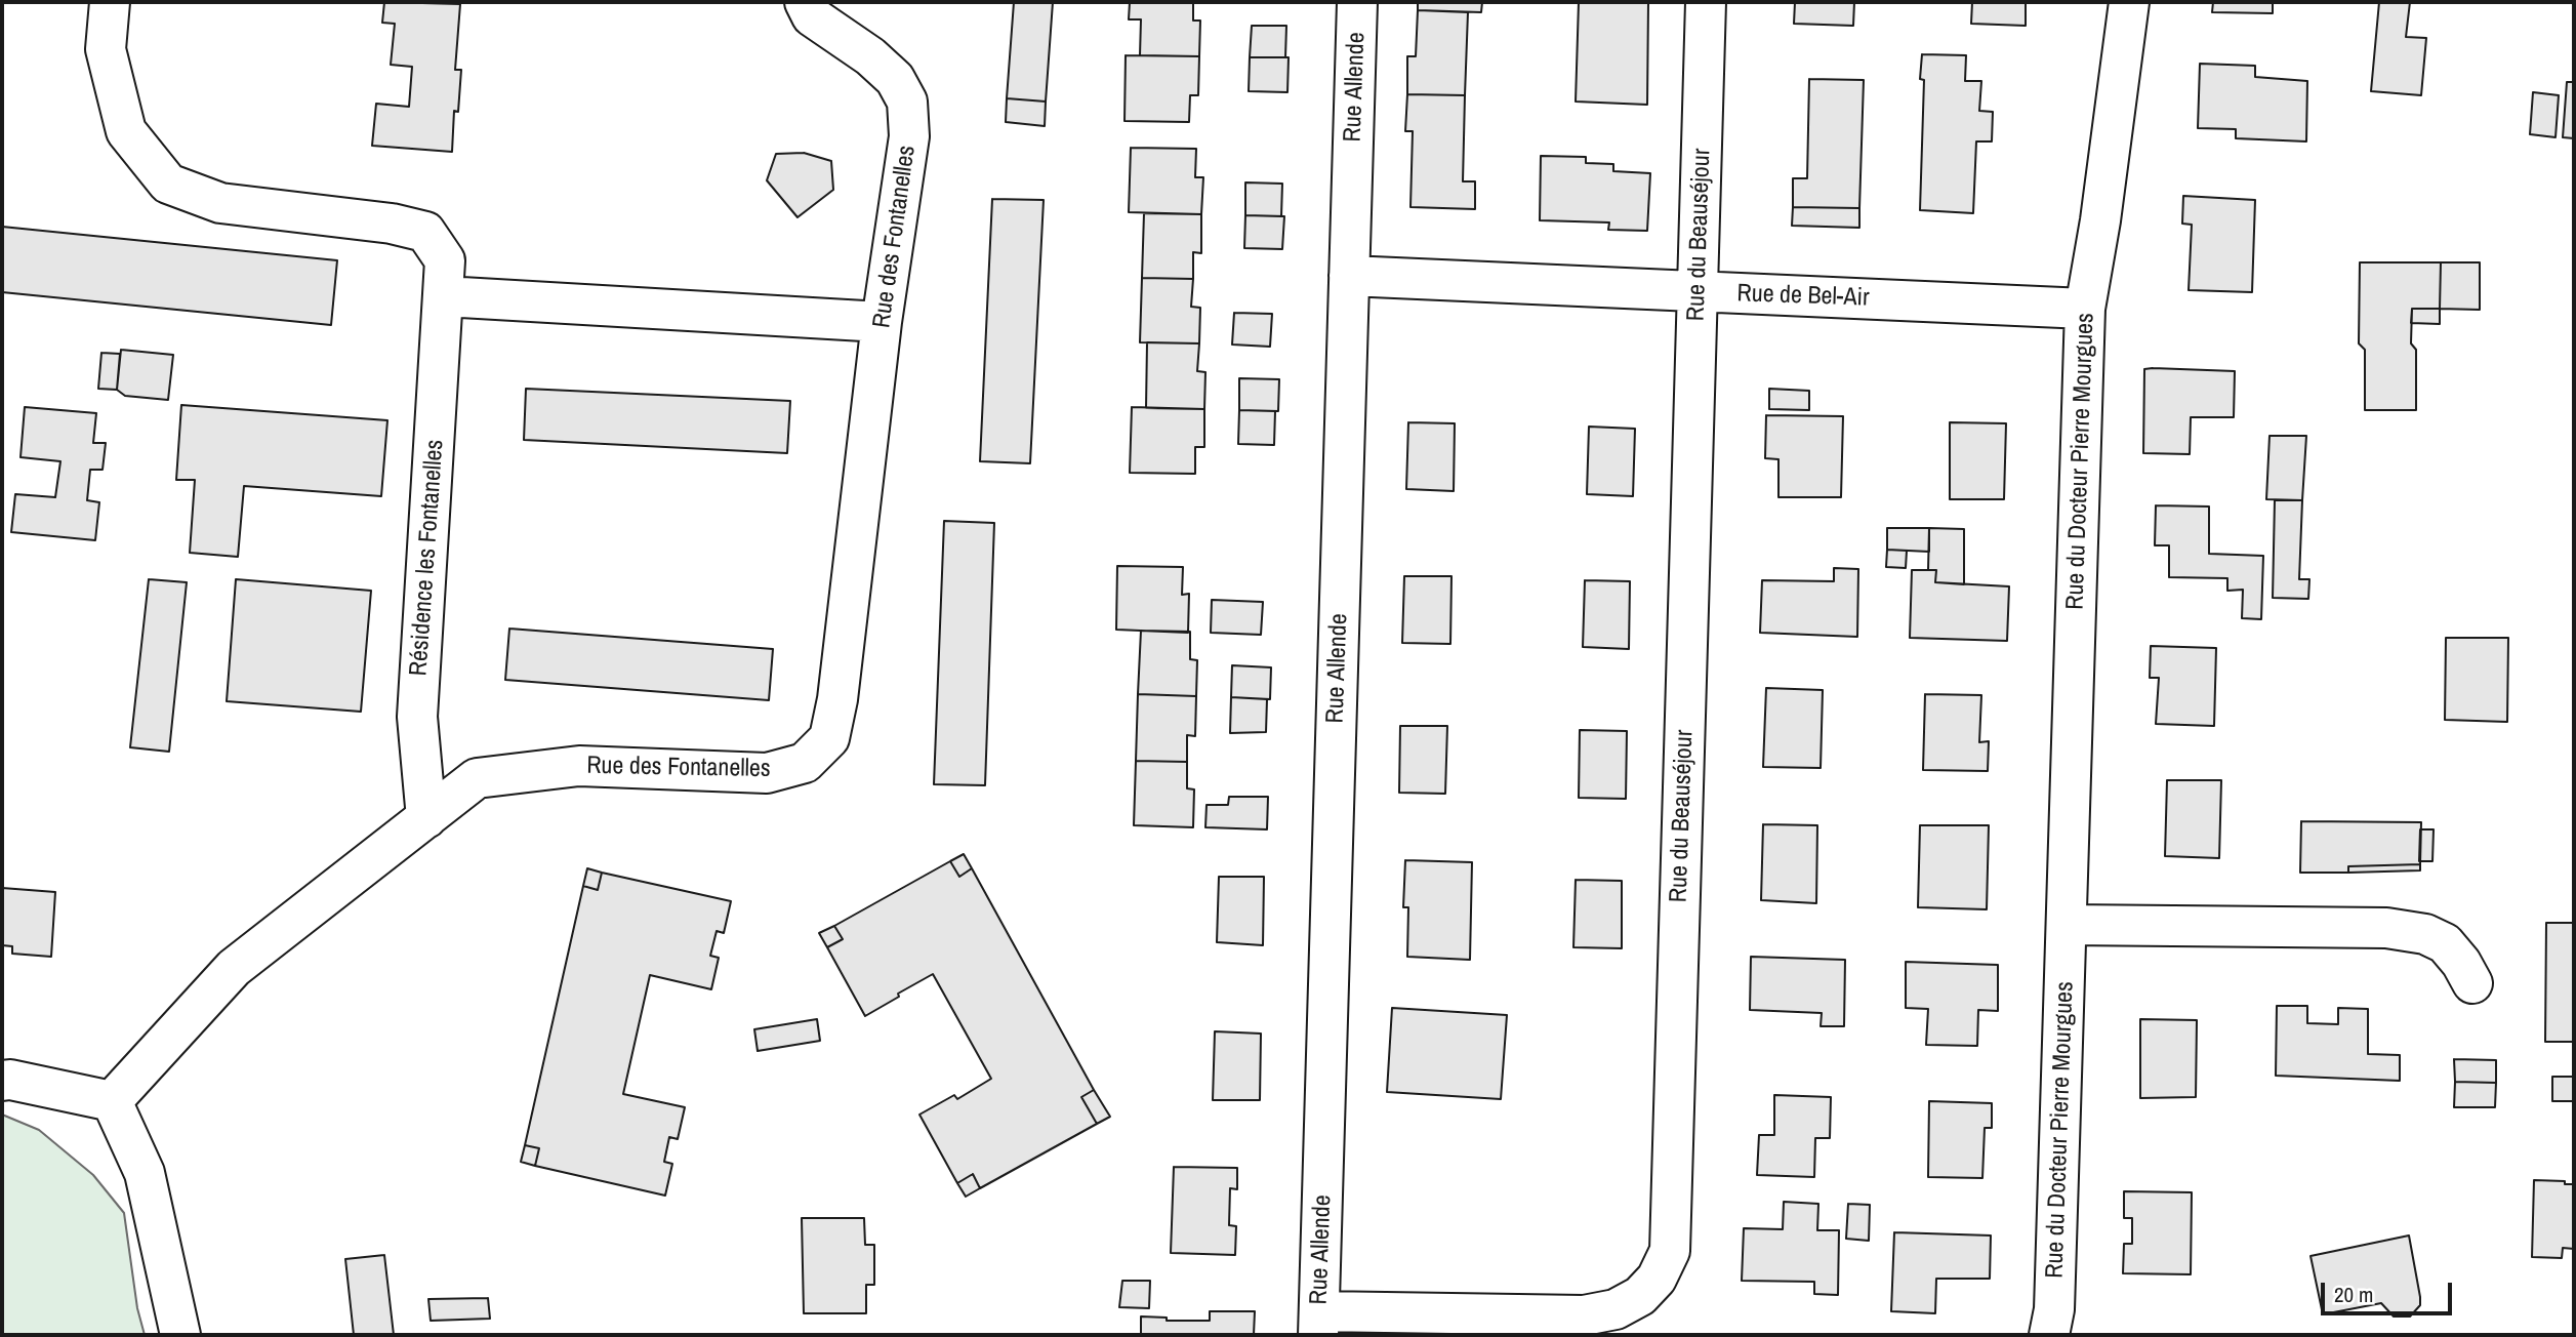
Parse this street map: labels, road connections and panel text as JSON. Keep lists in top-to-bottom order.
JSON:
{
  "streets": {
    "street": [
      "Rue Allende",
      "Rue du Beauséjour",
      "Rue des Fontanelles",
      "Rue de Bel-Air",
      "Rue du Docteur Pierre Mourgues",
      "Résidence les Fontanelles"
    ]
  },
  "crossings": [
    ["Rue Allende", "Rue du Beauséjour"],
    ["Rue Allende", "Rue de Bel-Air"],
    ["Rue du Beauséjour", "Rue de Bel-Air"],
    ["Rue des Fontanelles", "Résidence les Fontanelles"],
    ["Rue de Bel-Air", "Rue du Docteur Pierre Mourgues"]
  ],
  "scale_bar": "20 m"
}
